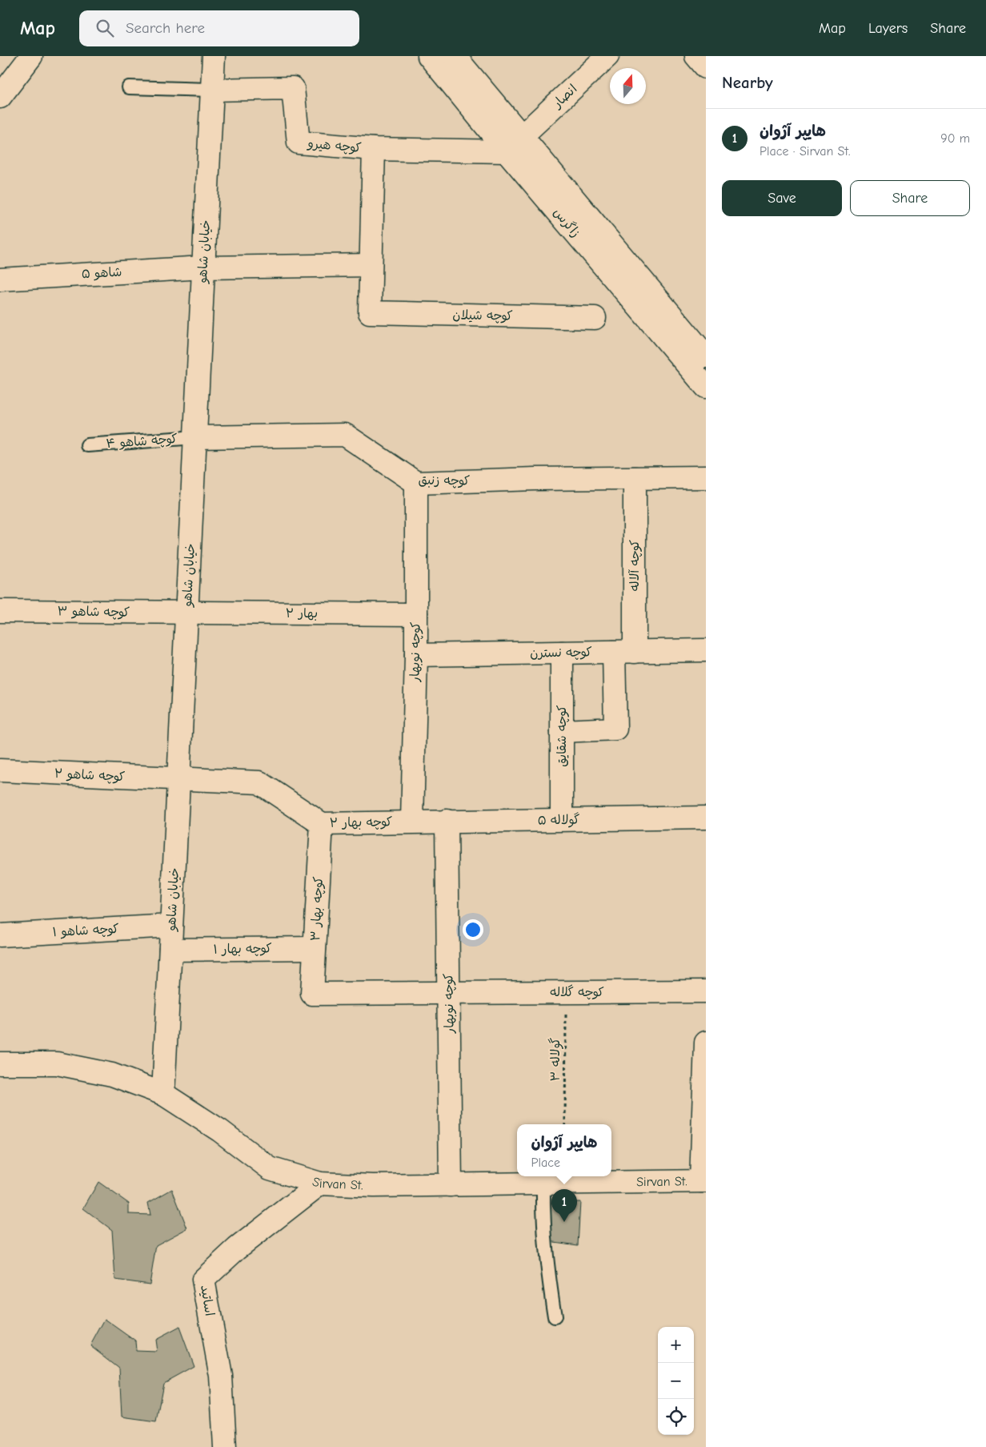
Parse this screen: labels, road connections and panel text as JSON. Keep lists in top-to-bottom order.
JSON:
{
  "streets": {
    "street": [
      "انصار",
      "کوچه هیرو",
      "زاگرس",
      "خیابان شاهو",
      "شاهو ۵",
      "کوچه شیلان",
      "کوچه زنبق",
      "کوچه آلاله",
      "کوچه شاهو ۳",
      "بهار ۲",
      "کوچه نوبهار",
      "کوچه نسترن",
      "کوچه شقایق",
      "کوچه شاهو ۲",
      "گولاله ۵",
      "کوچه بهار ۲",
      "کوچه بهار ۳",
      "کوچه شاهو ۱",
      "کوچه بهار ۱",
      "کوچه گلاله",
      "Sirvan St.",
      "اساتید"
    ],
    "lane": ["کوچه شاهو ۴"],
    "path": ["گولاله ۳"]
  },
  "crossings": [
    ["انصار", "زاگرس"],
    ["کوچه هیرو", "زاگرس"],
    ["کوچه هیرو", "خیابان شاهو"],
    ["خیابان شاهو", "شاهو ۵"],
    ["خیابان شاهو", "کوچه شاهو ۴"],
    ["خیابان شاهو", "کوچه زنبق"],
    ["خیابان شاهو", "کوچه شاهو ۳"],
    ["خیابان شاهو", "بهار ۲"],
    ["خیابان شاهو", "کوچه شاهو ۲"],
    ["خیابان شاهو", "کوچه بهار ۲"],
    ["خیابان شاهو", "کوچه شاهو ۱"],
    ["خیابان شاهو", "کوچه بهار ۱"],
    ["خیابان شاهو", "Sirvan St."],
    ["کوچه شاهو ۴", "کوچه زنبق"],
    ["کوچه زنبق", "کوچه آلاله"],
    ["کوچه زنبق", "کوچه نوبهار"],
    ["کوچه آلاله", "کوچه نسترن"],
    ["کوچه آلاله", "کوچه شقایق"],
    ["کوچه شاهو ۳", "بهار ۲"],
    ["بهار ۲", "کوچه نوبهار"],
    ["کوچه نوبهار", "کوچه نسترن"],
    ["کوچه نوبهار", "گولاله ۵"],
    ["کوچه نوبهار", "کوچه بهار ۲"],
    ["کوچه نوبهار", "کوچه بهار ۳"],
    ["کوچه نوبهار", "کوچه گلاله"],
    ["کوچه نوبهار", "Sirvan St."],
    ["کوچه نسترن", "کوچه شقایق"],
    ["کوچه شقایق", "گولاله ۵"],
    ["کوچه شاهو ۲", "کوچه بهار ۲"],
    ["گولاله ۵", "کوچه بهار ۲"],
    ["کوچه بهار ۲", "کوچه بهار ۳"],
    ["کوچه بهار ۳", "کوچه بهار ۱"],
    ["کوچه بهار ۳", "کوچه گلاله"],
    ["کوچه گلاله", "گولاله ۳"],
    ["Sirvan St.", "اساتید"]
  ],
  "north": "top",
  "page": {
    "header": "Map",
    "search": "Search here",
    "nav": ["Map", "Layers", "Share"],
    "heading": "Nearby",
    "list": [
      {
        "mark": "1",
        "name": "هایپر آژوان",
        "note": "Place · Sirvan St.",
        "value": "90 m"
      }
    ],
    "buttons": ["Save", "Share"],
    "popup": ["هایپر آژوان", "Place"],
    "pins": "1",
    "map_buttons": ["+", "−"]
  }
}
